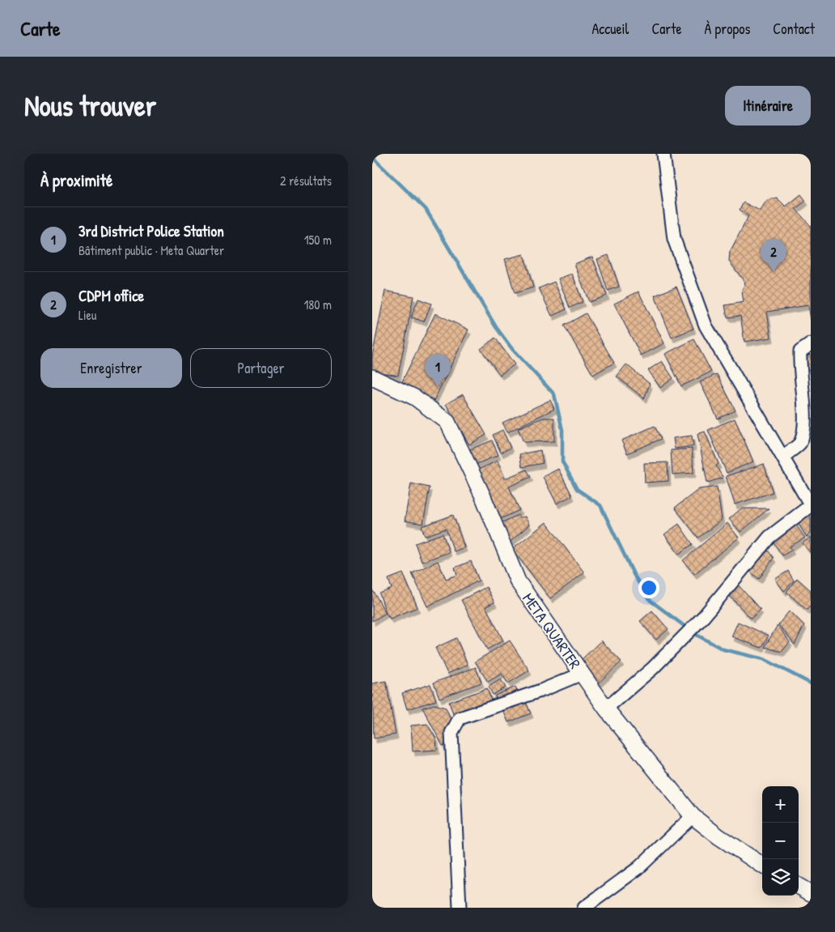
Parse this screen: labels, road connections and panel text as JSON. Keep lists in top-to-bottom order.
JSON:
{
  "streets": {
    "main road": ["META QUARTER"]
  },
  "page": {
    "header": "Carte",
    "nav": [
      "Accueil",
      "Carte",
      "À propos",
      "Contact"
    ],
    "buttons": [
      "Itinéraire",
      ["Enregistrer", "Partager"]
    ],
    "title": "Nous trouver",
    "heading": ["À proximité", "2 résultats"],
    "list": [
      {
        "mark": "1",
        "name": "3rd District Police Station",
        "note": "Bâtiment public · Meta Quarter",
        "value": "150 m"
      },
      {
        "mark": "2",
        "name": "CDPM office",
        "note": "Lieu",
        "value": "180 m"
      }
    ],
    "pins": ["2", "1"],
    "map_buttons": ["+", "−"]
  }
}
